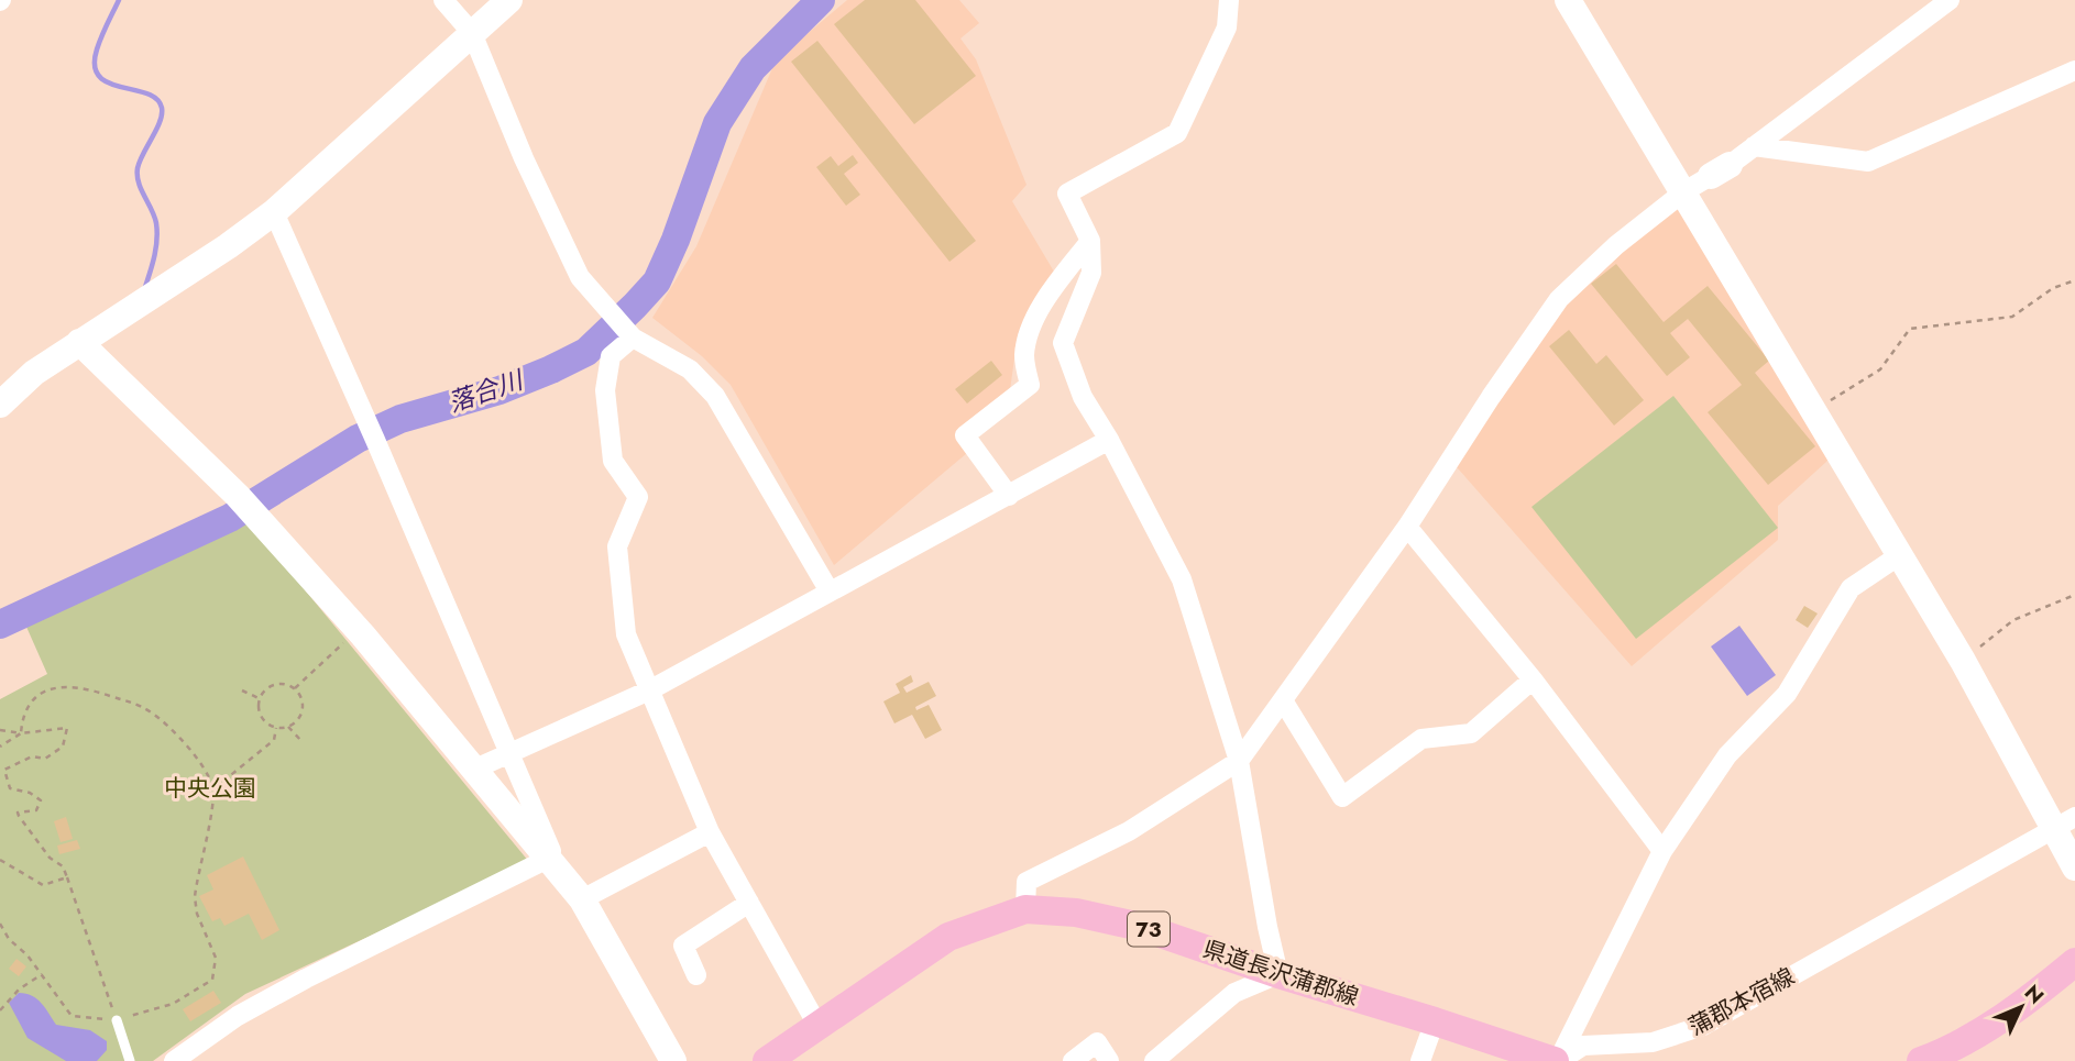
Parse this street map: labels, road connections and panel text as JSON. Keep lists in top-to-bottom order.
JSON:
{
  "streets": {
    "main road": ["73", "県道長沢蒲郡線"],
    "street": ["蒲郡本宿線"]
  },
  "crossings": [
    ["県道長沢蒲郡線", "蒲郡本宿線"]
  ],
  "water": ["落合川"],
  "parks": ["中央公園"],
  "north": "top right"
}
